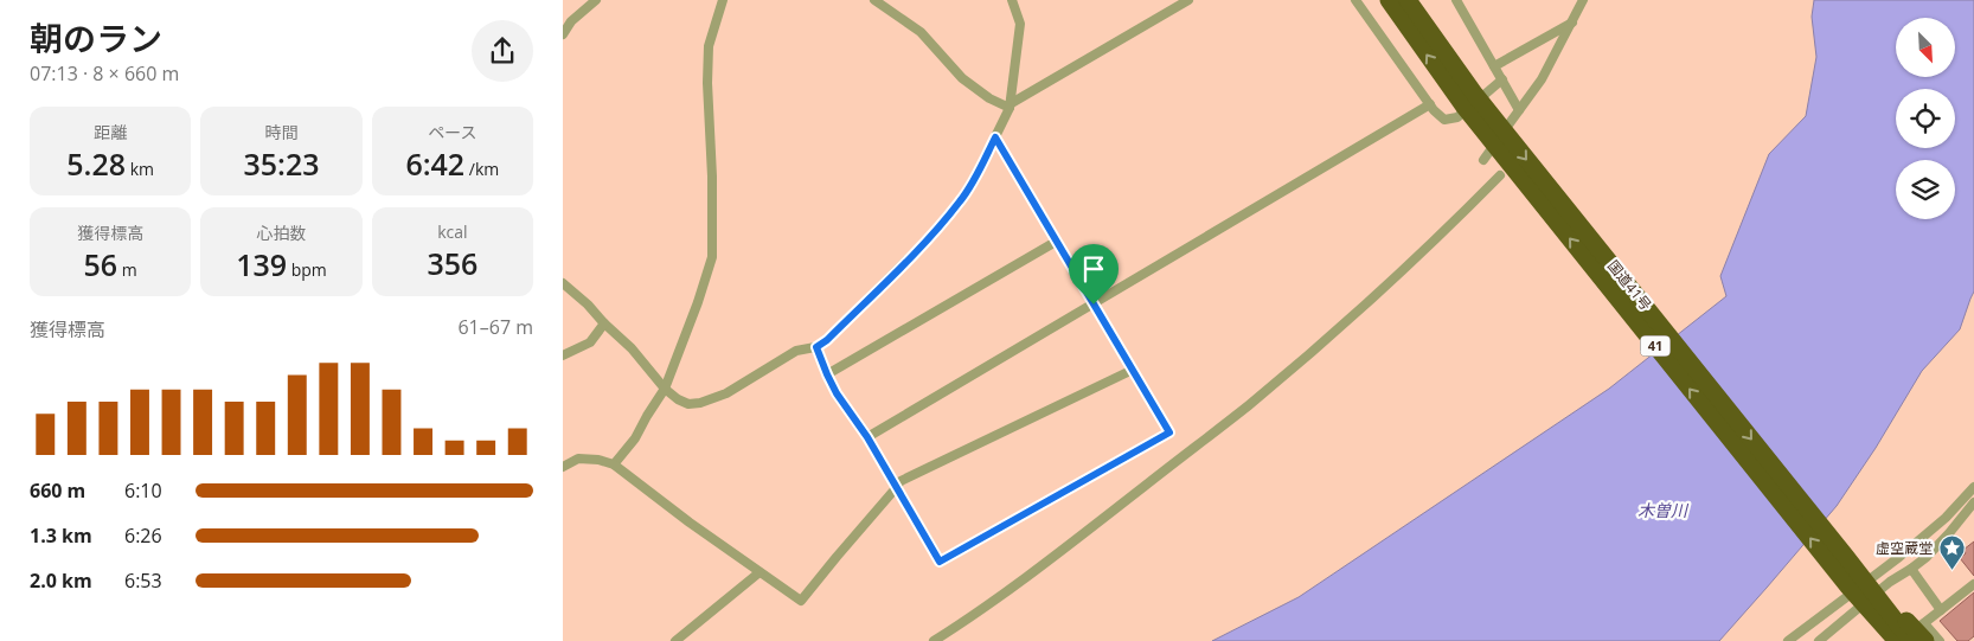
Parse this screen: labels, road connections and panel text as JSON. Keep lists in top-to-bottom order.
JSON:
{
  "streets": {
    "highway": ["国道41号", "41"]
  },
  "water": ["木曽川"],
  "places": {
    "place": ["虚空蔵堂"]
  },
  "north": "bottom right",
  "page": {
    "heading": ["朝のラン", "07:13 · 8 × 660 m"],
    "stats": [
      ["距離", "5.28 km"],
      ["時間", "35:23"],
      ["ペース", "6:42 /km"],
      ["獲得標高", "56 m"],
      ["心拍数", "139 bpm"],
      ["kcal", "356"]
    ],
    "chart": ["獲得標高", "61–67 m"],
    "list": [
      {
        "name": "660 m",
        "note": "6:10"
      },
      {
        "name": "1.3 km",
        "note": "6:26"
      },
      {
        "name": "2.0 km",
        "note": "6:53"
      }
    ]
  }
}
